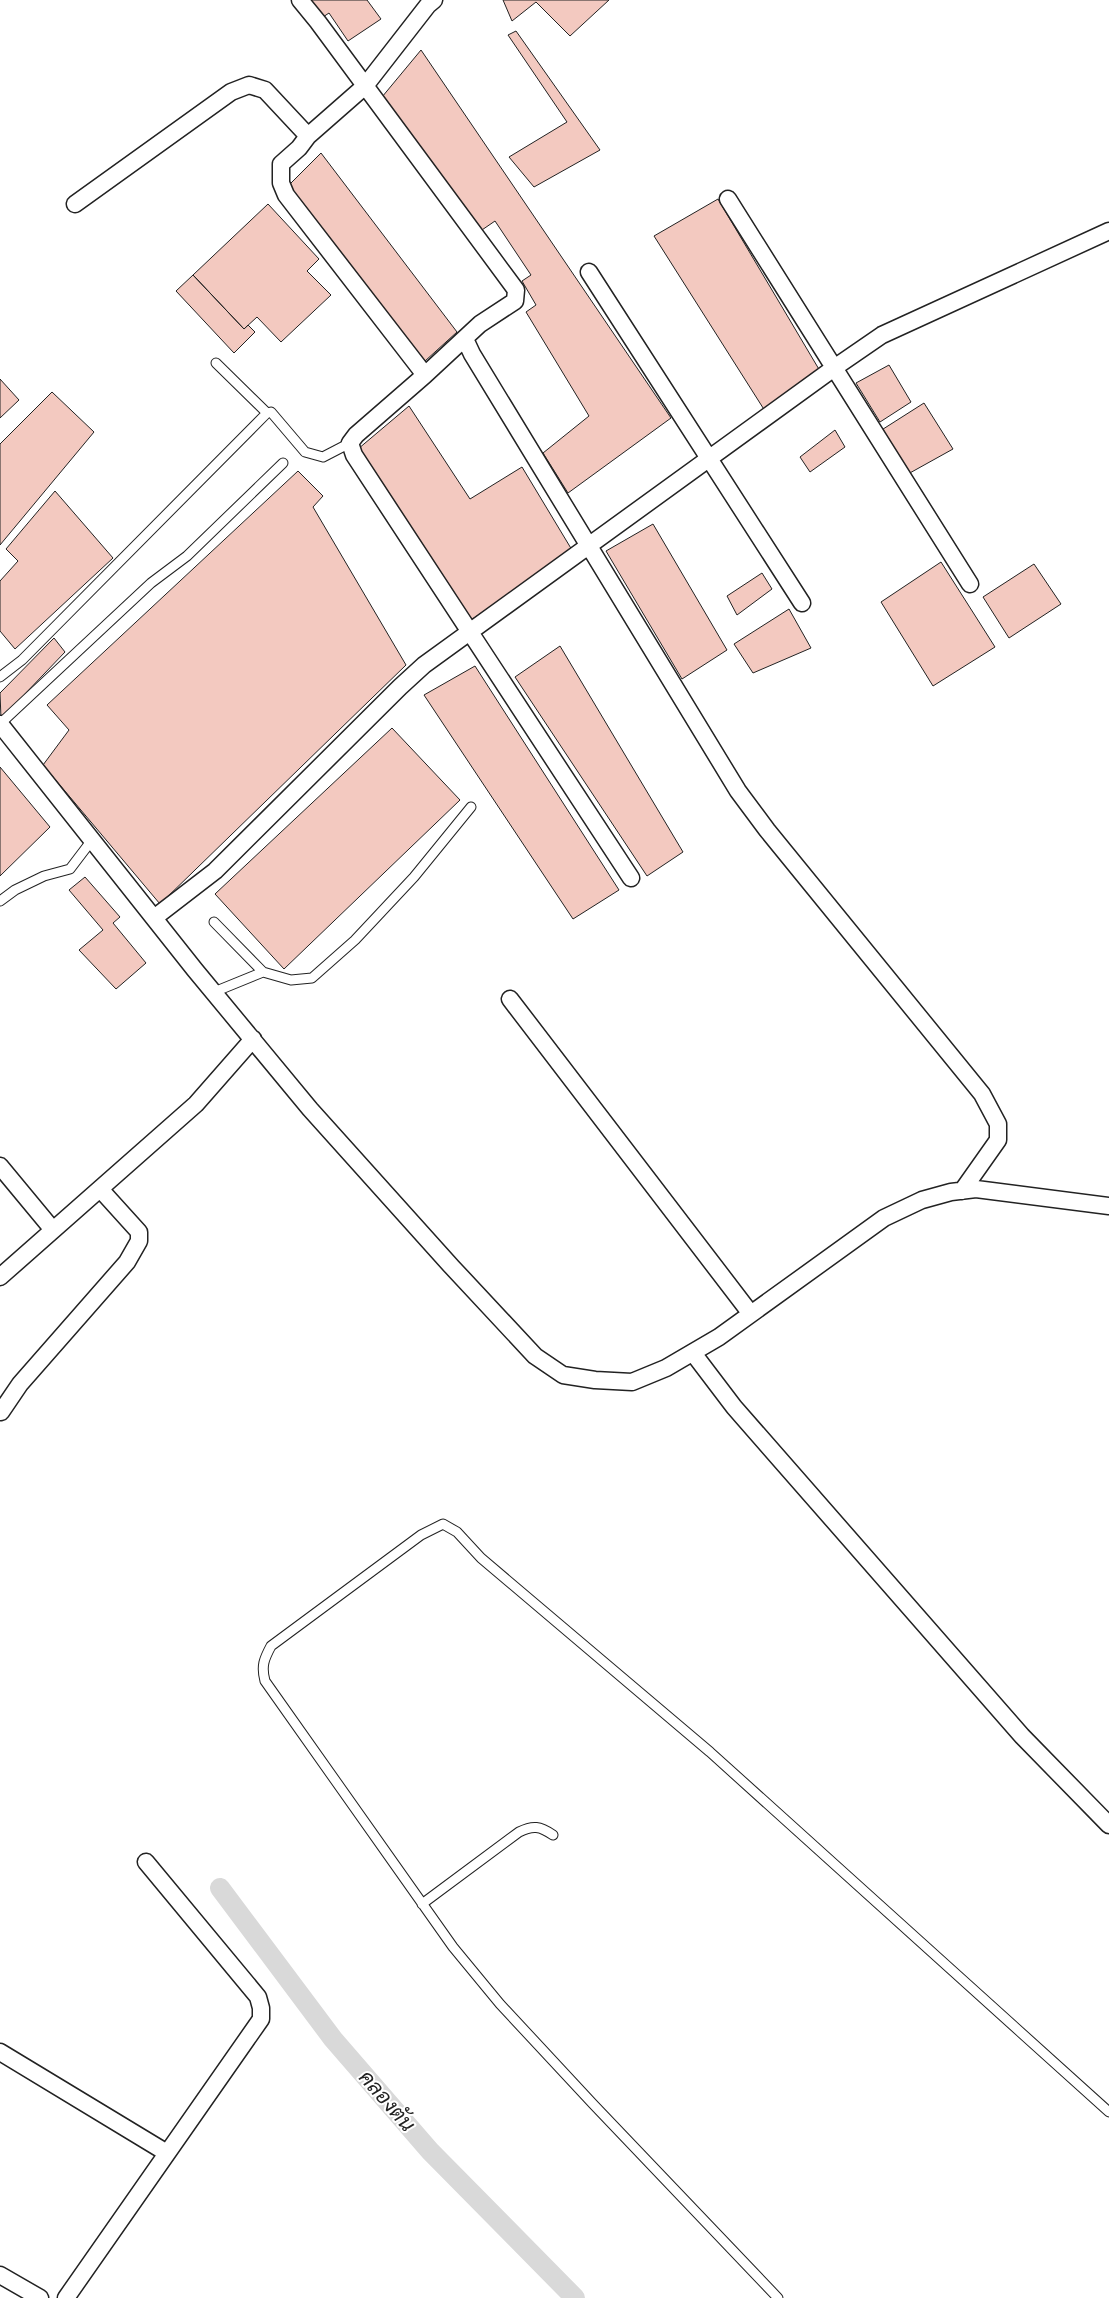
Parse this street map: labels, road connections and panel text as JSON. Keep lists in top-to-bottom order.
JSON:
{
  "water": ["คลองตัน"]
}
